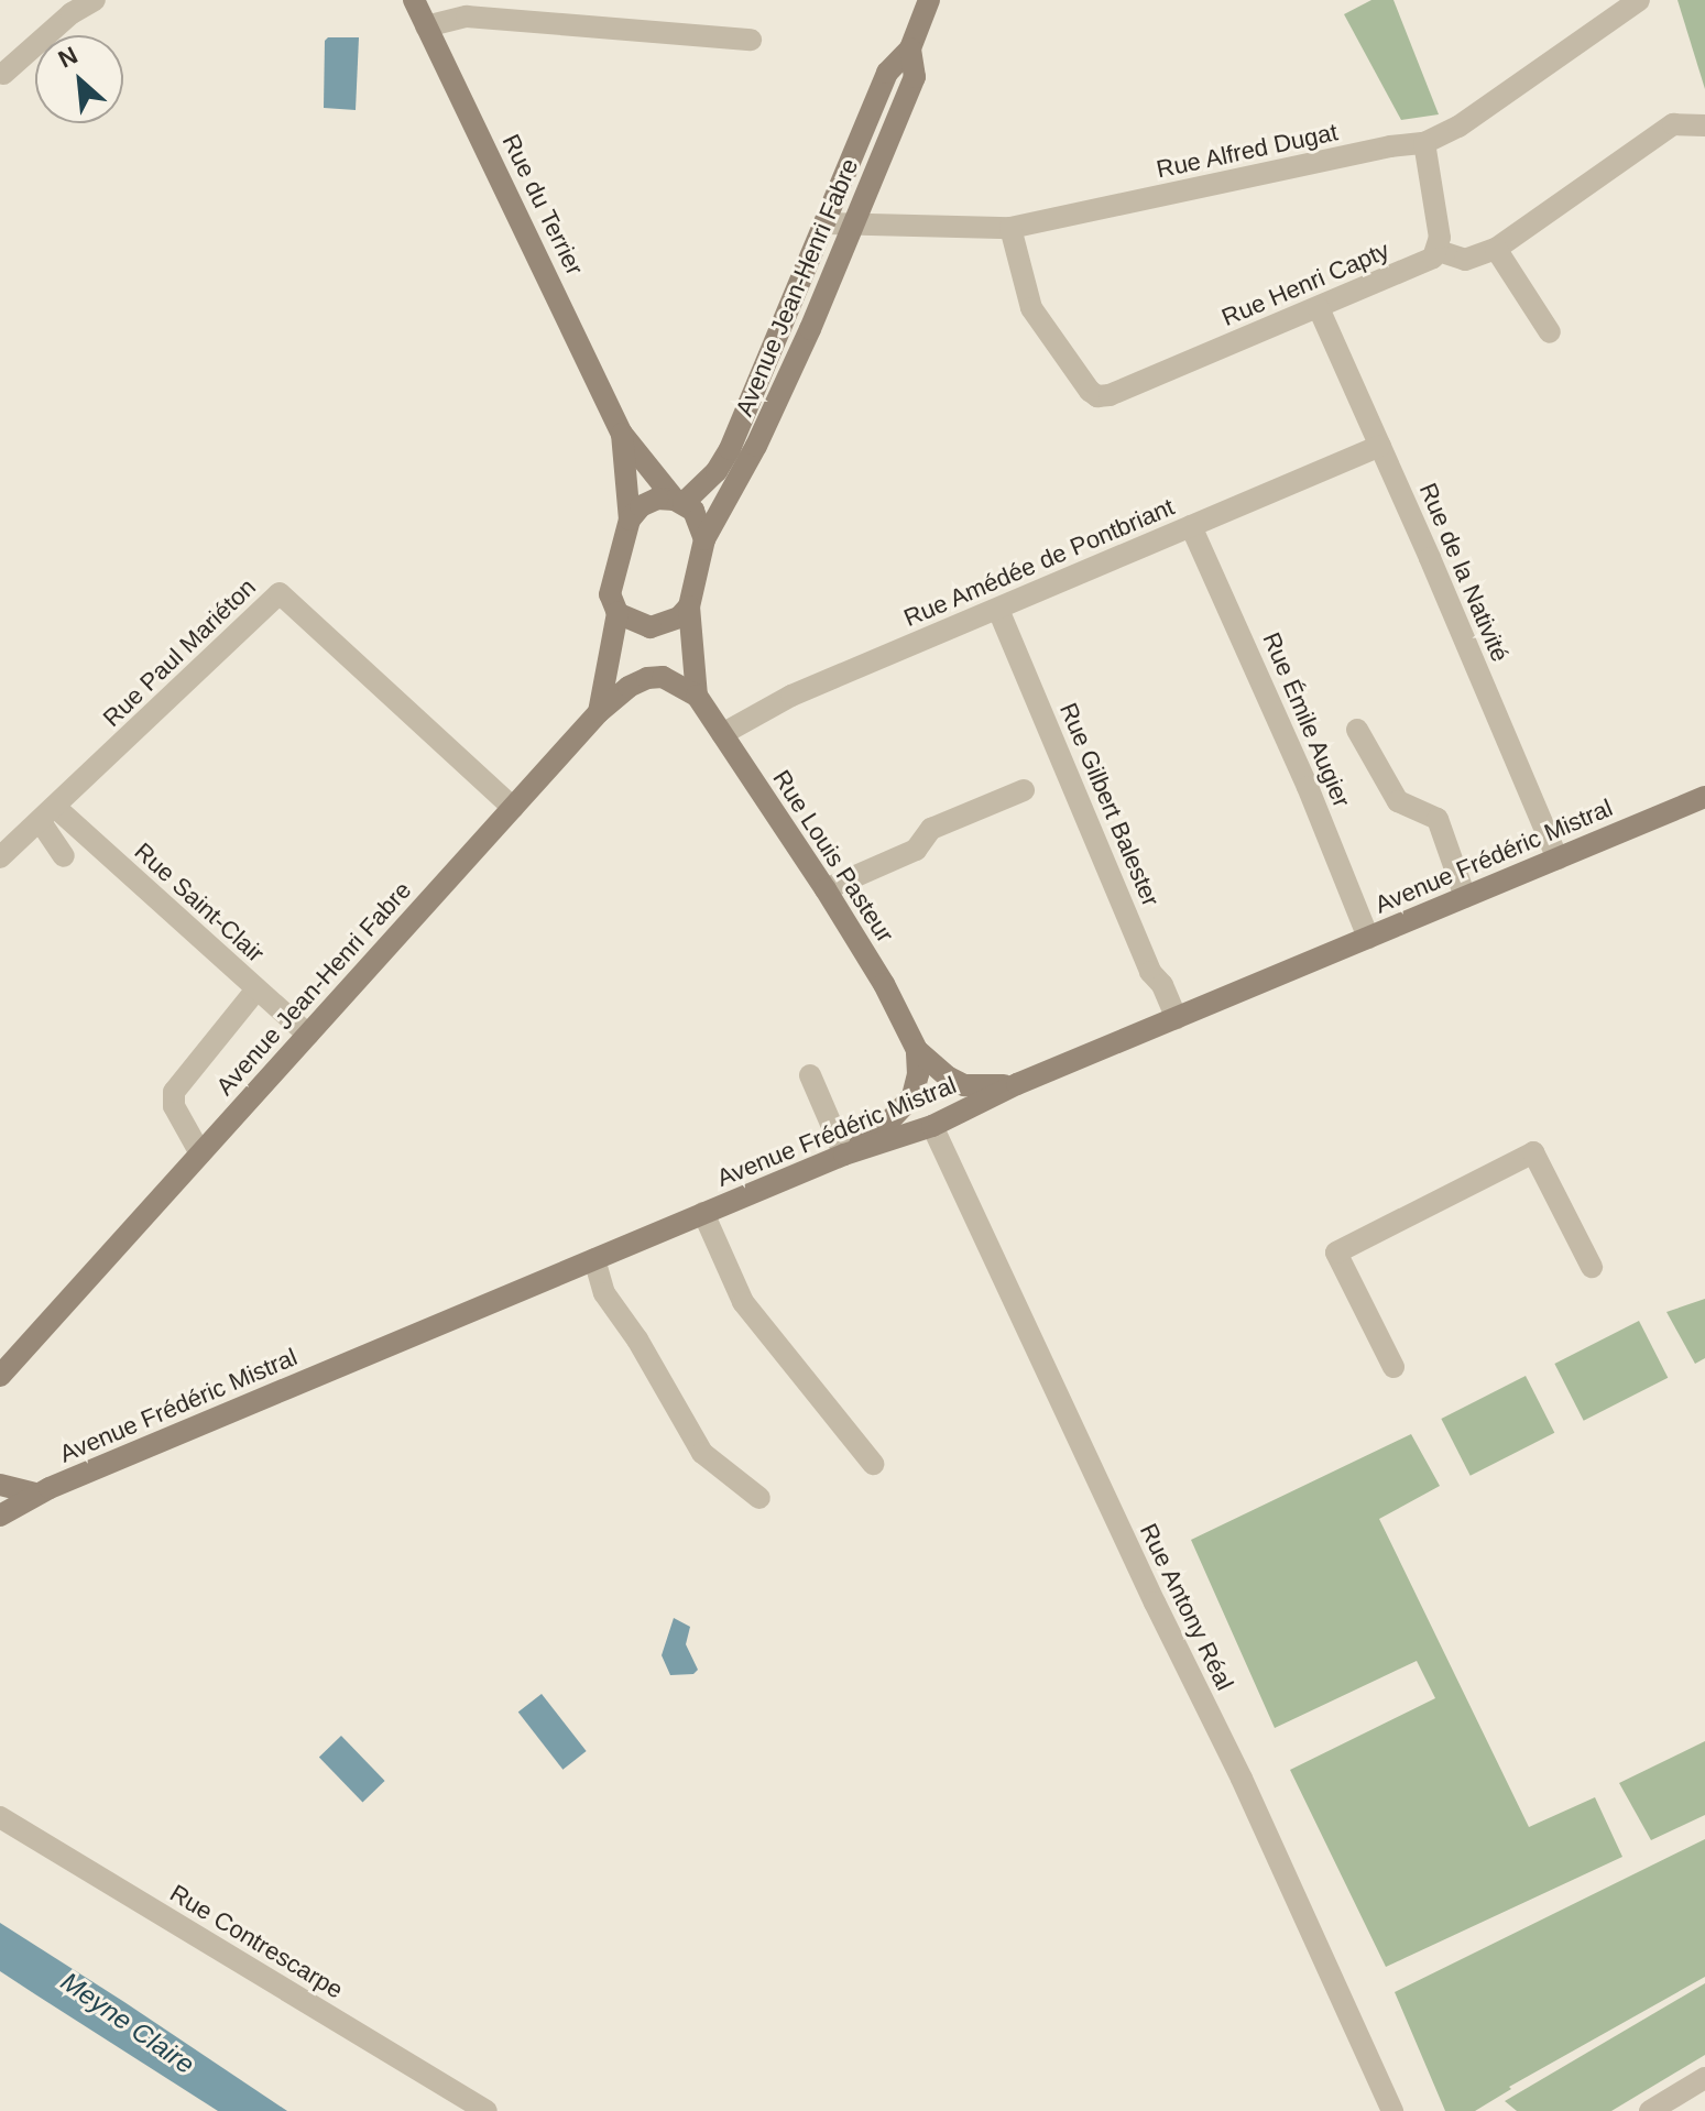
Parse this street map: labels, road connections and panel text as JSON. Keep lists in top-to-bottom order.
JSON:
{
  "streets": {
    "main road": [
      "Rue du Terrier",
      "Avenue Jean-Henri Fabre",
      "Rue Louis Pasteur",
      "Avenue Frédéric Mistral"
    ],
    "street": [
      "Rue Alfred Dugat",
      "Rue Henri Capty",
      "Rue Amédée de Pontbriant",
      "Rue de la Nativité",
      "Rue Paul Mariéton",
      "Rue Émile Augier",
      "Rue Gilbert Balester",
      "Rue Saint-Clair",
      "Rue Antony Réal",
      "Rue Contrescarpe"
    ]
  },
  "crossings": [
    ["Rue Alfred Dugat", "Rue Henri Capty"],
    ["Rue Alfred Dugat", "Avenue Jean-Henri Fabre"],
    ["Rue du Terrier", "Avenue Jean-Henri Fabre"],
    ["Rue du Terrier", "Rue Louis Pasteur"],
    ["Rue Henri Capty", "Rue de la Nativité"],
    ["Avenue Jean-Henri Fabre", "Rue Paul Mariéton"],
    ["Avenue Jean-Henri Fabre", "Rue Louis Pasteur"],
    ["Avenue Jean-Henri Fabre", "Rue Saint-Clair"],
    ["Rue Amédée de Pontbriant", "Rue de la Nativité"],
    ["Rue Amédée de Pontbriant", "Rue Émile Augier"],
    ["Rue Amédée de Pontbriant", "Rue Gilbert Balester"],
    ["Rue Amédée de Pontbriant", "Rue Louis Pasteur"],
    ["Rue de la Nativité", "Avenue Frédéric Mistral"],
    ["Rue Paul Mariéton", "Rue Saint-Clair"],
    ["Rue Émile Augier", "Avenue Frédéric Mistral"],
    ["Rue Gilbert Balester", "Avenue Frédéric Mistral"],
    ["Rue Louis Pasteur", "Avenue Frédéric Mistral"],
    ["Avenue Frédéric Mistral", "Rue Antony Réal"]
  ],
  "water": ["Meyne Claire"],
  "north": "top left"
}
